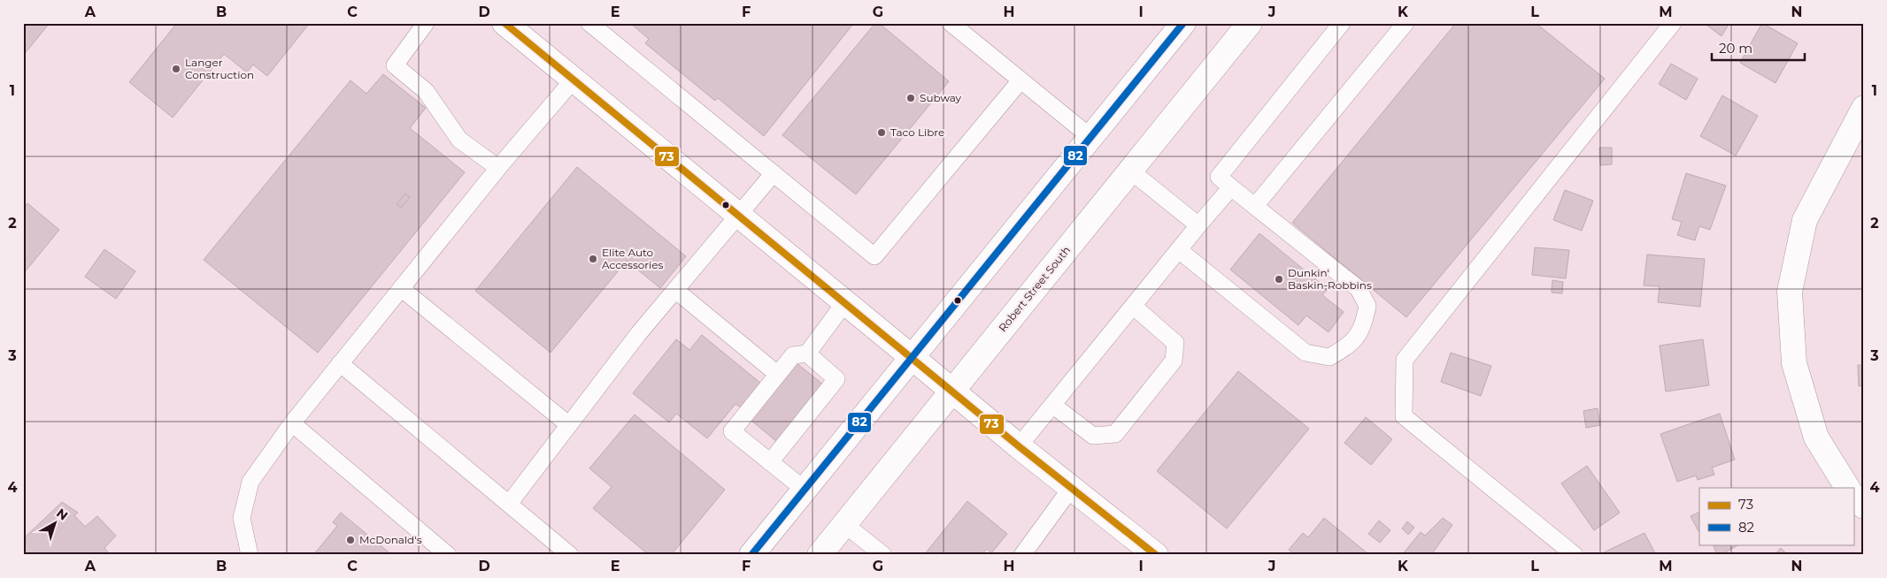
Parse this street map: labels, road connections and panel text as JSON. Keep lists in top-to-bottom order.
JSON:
{
  "streets": {
    "main road": ["Robert Street South"]
  },
  "places": [
    "Langer Construction",
    "Subway",
    "Taco Libre",
    "Elite Auto Accessories",
    "Dunkin' Baskin-Robbins",
    "McDonald's"
  ],
  "lines": ["transit line 73", "transit line 82"],
  "legend": ["73", "82"],
  "scale_bar": "20 m",
  "north": "top right",
  "grid": {
    "columns": [
      "A",
      "B",
      "C",
      "D",
      "E",
      "F",
      "G",
      "H",
      "I",
      "J",
      "K",
      "L",
      "M",
      "N"
    ],
    "rows": [
      "1",
      "2",
      "3",
      "4"
    ]
  }
}
